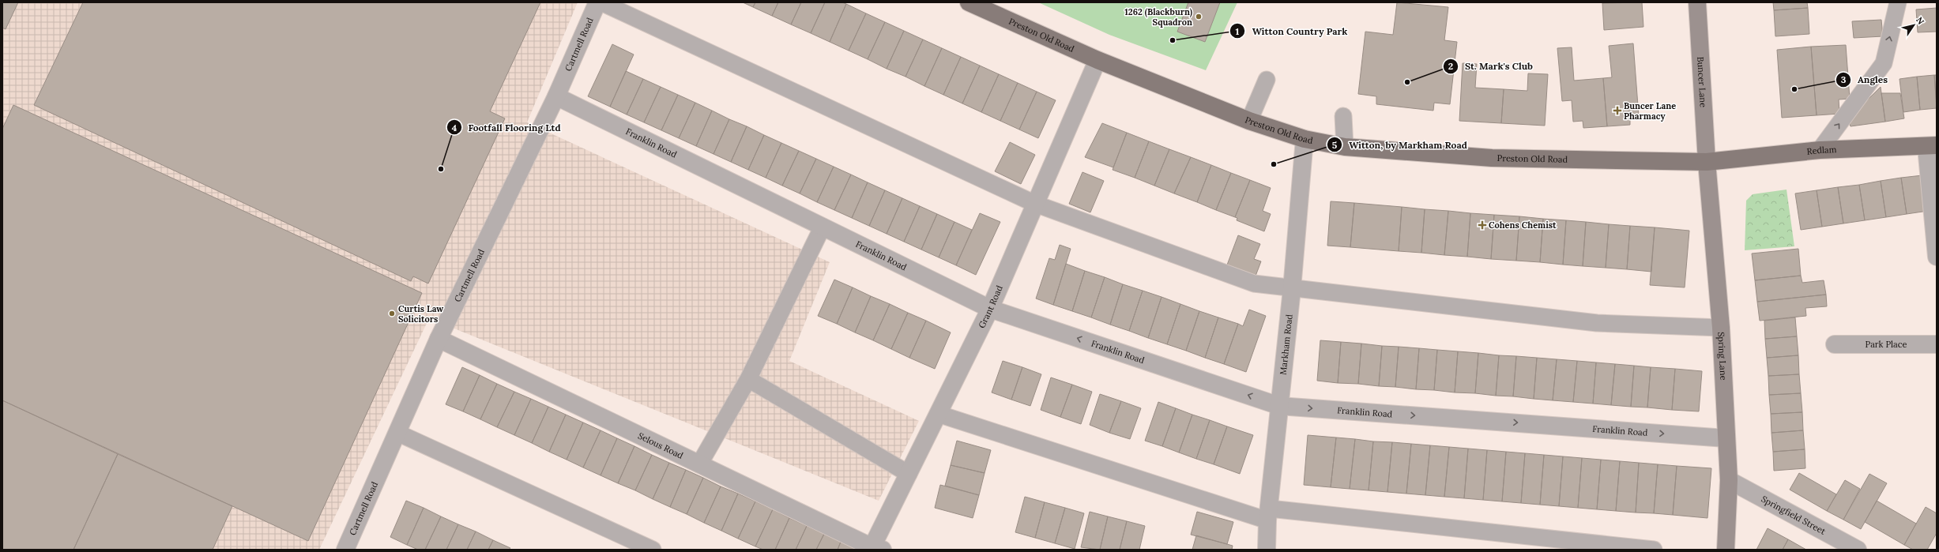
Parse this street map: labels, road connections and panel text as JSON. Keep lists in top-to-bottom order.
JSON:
{
  "streets": {
    "main road": [
      "Preston Old Road",
      "Buncer Lane",
      "Redlam",
      "Spring Lane"
    ],
    "street": [
      "Cartmell Road",
      "Franklin Road",
      "Grant Road",
      "Markham Road",
      "Park Place",
      "Selous Road",
      "Springfield Street"
    ]
  },
  "crossings": [
    ["Preston Old Road", "Buncer Lane"],
    ["Preston Old Road", "Redlam"],
    ["Preston Old Road", "Grant Road"],
    ["Preston Old Road", "Markham Road"],
    ["Preston Old Road", "Spring Lane"],
    ["Cartmell Road", "Franklin Road"],
    ["Cartmell Road", "Selous Road"],
    ["Buncer Lane", "Redlam"],
    ["Buncer Lane", "Spring Lane"],
    ["Franklin Road", "Grant Road"],
    ["Franklin Road", "Markham Road"],
    ["Franklin Road", "Spring Lane"],
    ["Redlam", "Spring Lane"],
    ["Grant Road", "Selous Road"],
    ["Spring Lane", "Springfield Street"]
  ],
  "places": {
    "other": [
      "1262 (Blackburn) Squadron",
      "Witton Country Park",
      "St. Mark's Club",
      "Angles",
      "Witton, by Markham Road",
      "Footfall Flooring Ltd",
      "Curtis Law Solicitors"
    ],
    "health": ["Buncer Lane Pharmacy", "Cohens Chemist"]
  },
  "north": "top right"
}
